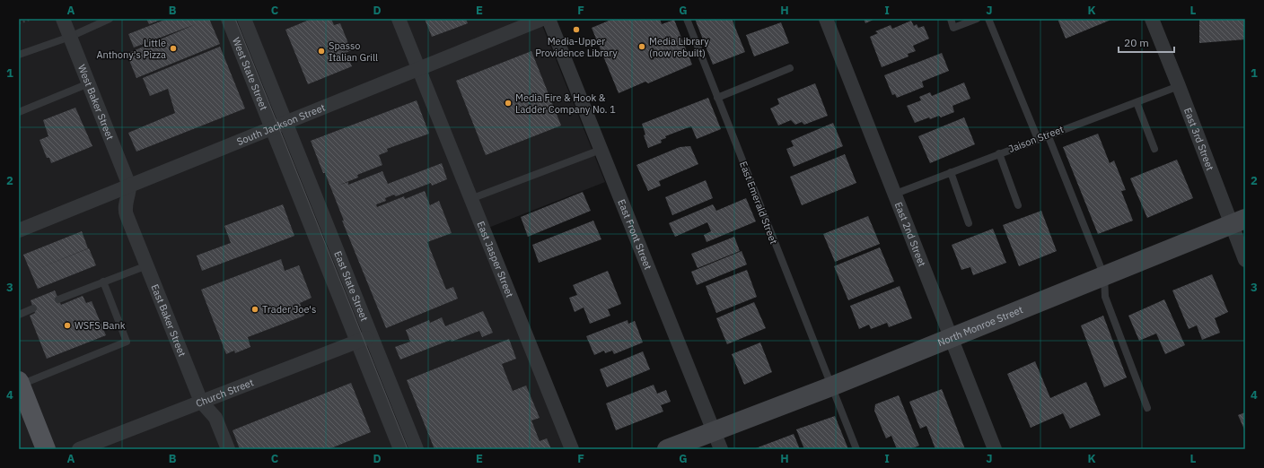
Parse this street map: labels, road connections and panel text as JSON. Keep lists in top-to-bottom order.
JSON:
{
  "streets": {
    "main road": ["North Monroe Street"],
    "street": [
      "West State Street",
      "West Baker Street",
      "South Jackson Street",
      "East 3rd Street",
      "East Front Street",
      "East 2nd Street",
      "East Jasper Street",
      "East State Street",
      "East Baker Street",
      "Church Street"
    ],
    "lane": ["Jaison Street", "East Emerald Street"]
  },
  "crossings": [
    ["West State Street", "South Jackson Street"],
    ["West State Street", "East State Street"],
    ["West Baker Street", "South Jackson Street"],
    ["West Baker Street", "East Baker Street"],
    ["South Jackson Street", "East Jasper Street"],
    ["South Jackson Street", "East State Street"],
    ["South Jackson Street", "East Baker Street"],
    ["Jaison Street", "East 3rd Street"],
    ["Jaison Street", "East 2nd Street"],
    ["East 3rd Street", "North Monroe Street"],
    ["East Emerald Street", "North Monroe Street"],
    ["East Front Street", "North Monroe Street"],
    ["East 2nd Street", "North Monroe Street"],
    ["East State Street", "Church Street"],
    ["East Baker Street", "Church Street"]
  ],
  "places": [
    "Media-Upper Providence Library",
    "Media Library (now rebuilt)",
    "Little Anthony's Pizza",
    "Spasso Italian Grill",
    "Media Fire & Hook & Ladder Company No. 1",
    "Trader Joe's",
    "WSFS Bank"
  ],
  "scale_bar": "20 m",
  "grid": {
    "columns": [
      "A",
      "B",
      "C",
      "D",
      "E",
      "F",
      "G",
      "H",
      "I",
      "J",
      "K",
      "L"
    ],
    "rows": [
      "1",
      "2",
      "3",
      "4"
    ]
  }
}
